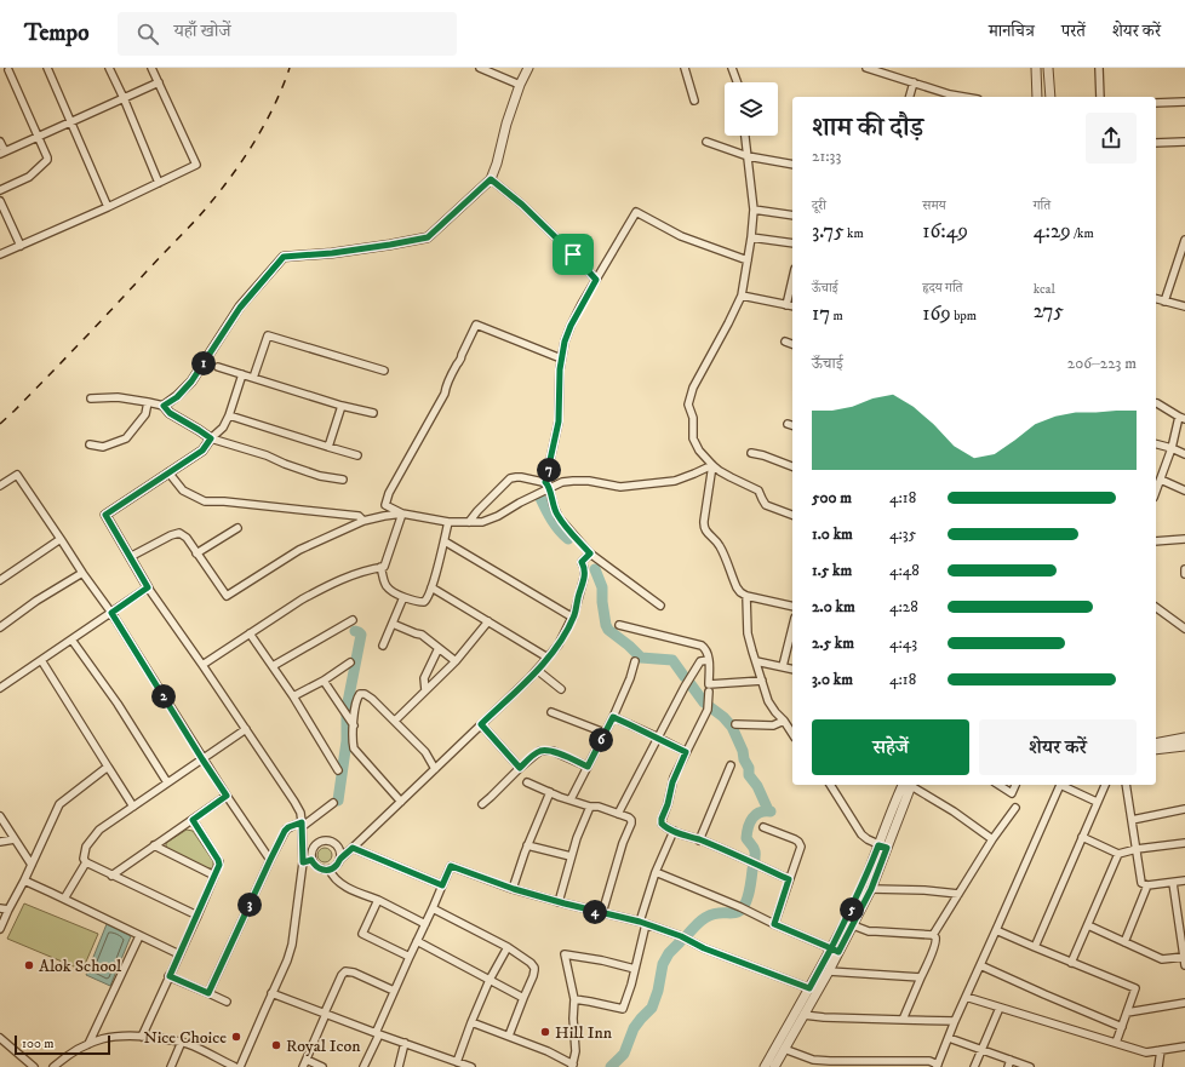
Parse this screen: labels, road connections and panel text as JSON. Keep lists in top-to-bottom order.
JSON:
{
  "places": [
    "Alok School",
    "Hill Inn",
    "Nice Choice",
    "Royal Icon"
  ],
  "scale_bar": "100 m",
  "page": {
    "header": "Tempo",
    "search": "यहाँ खोजें",
    "nav": ["मानचित्र", "परतें", "शेयर करें"],
    "heading": ["शाम की दौड़", "21:33"],
    "stats": [
      ["दूरी", "3.75 km"],
      ["समय", "16:49"],
      ["गति", "4:29 /km"],
      ["ऊँचाई", "17 m"],
      ["हृदय गति", "169 bpm"],
      ["kcal", "275"]
    ],
    "chart": ["ऊँचाई", "206–223 m"],
    "pins": [
      "1",
      "7",
      "2",
      "6",
      "3",
      "5",
      "4"
    ],
    "list": [
      {
        "name": "500 m",
        "note": "4:18"
      },
      {
        "name": "1.0 km",
        "note": "4:35"
      },
      {
        "name": "1.5 km",
        "note": "4:48"
      },
      {
        "name": "2.0 km",
        "note": "4:28"
      },
      {
        "name": "2.5 km",
        "note": "4:43"
      },
      {
        "name": "3.0 km",
        "note": "4:18"
      }
    ],
    "buttons": ["सहेजें", "शेयर करें"],
    "scale": "100 m"
  }
}
